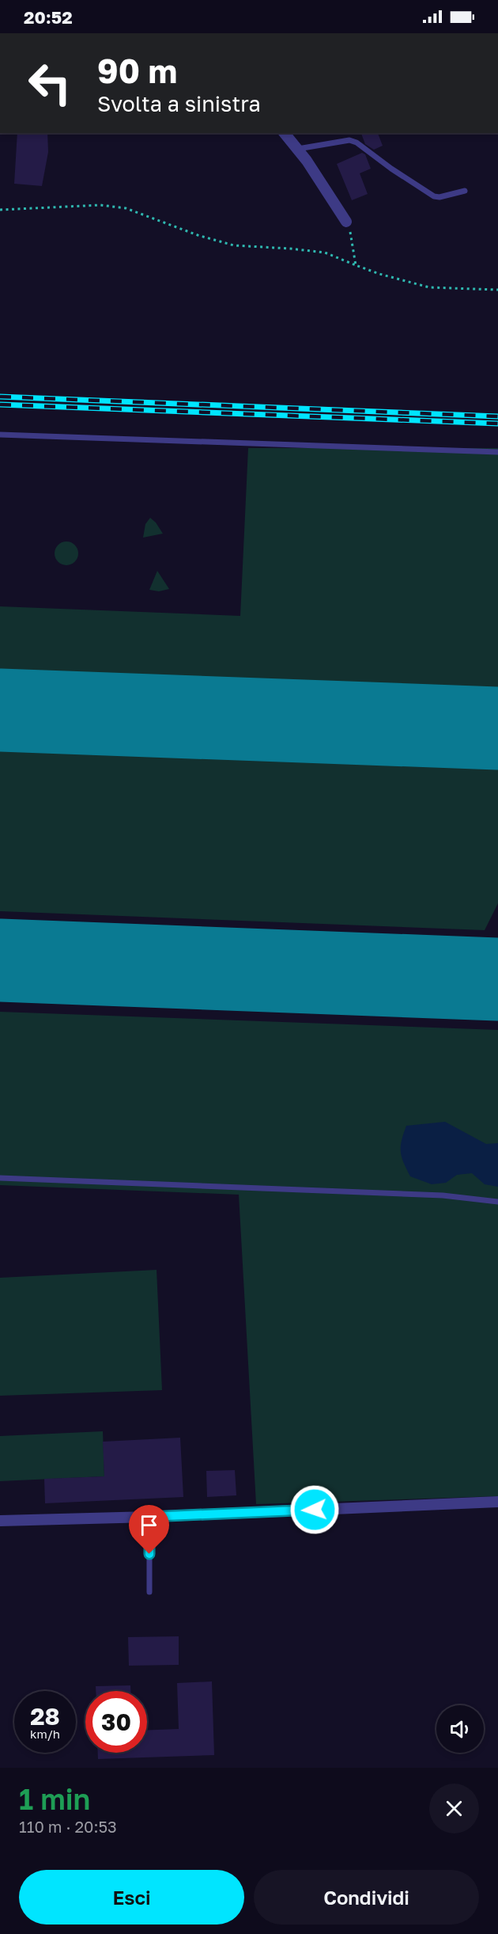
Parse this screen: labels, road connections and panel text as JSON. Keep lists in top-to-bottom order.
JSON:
{
  "page": {
    "status": "20:52",
    "turn": ["90 m", "Svolta a sinistra"],
    "speed": "28 km/h",
    "limit": "30",
    "heading": ["1 min", "110 m · 20:53"],
    "buttons": ["Esci", "Condividi"]
  }
}
